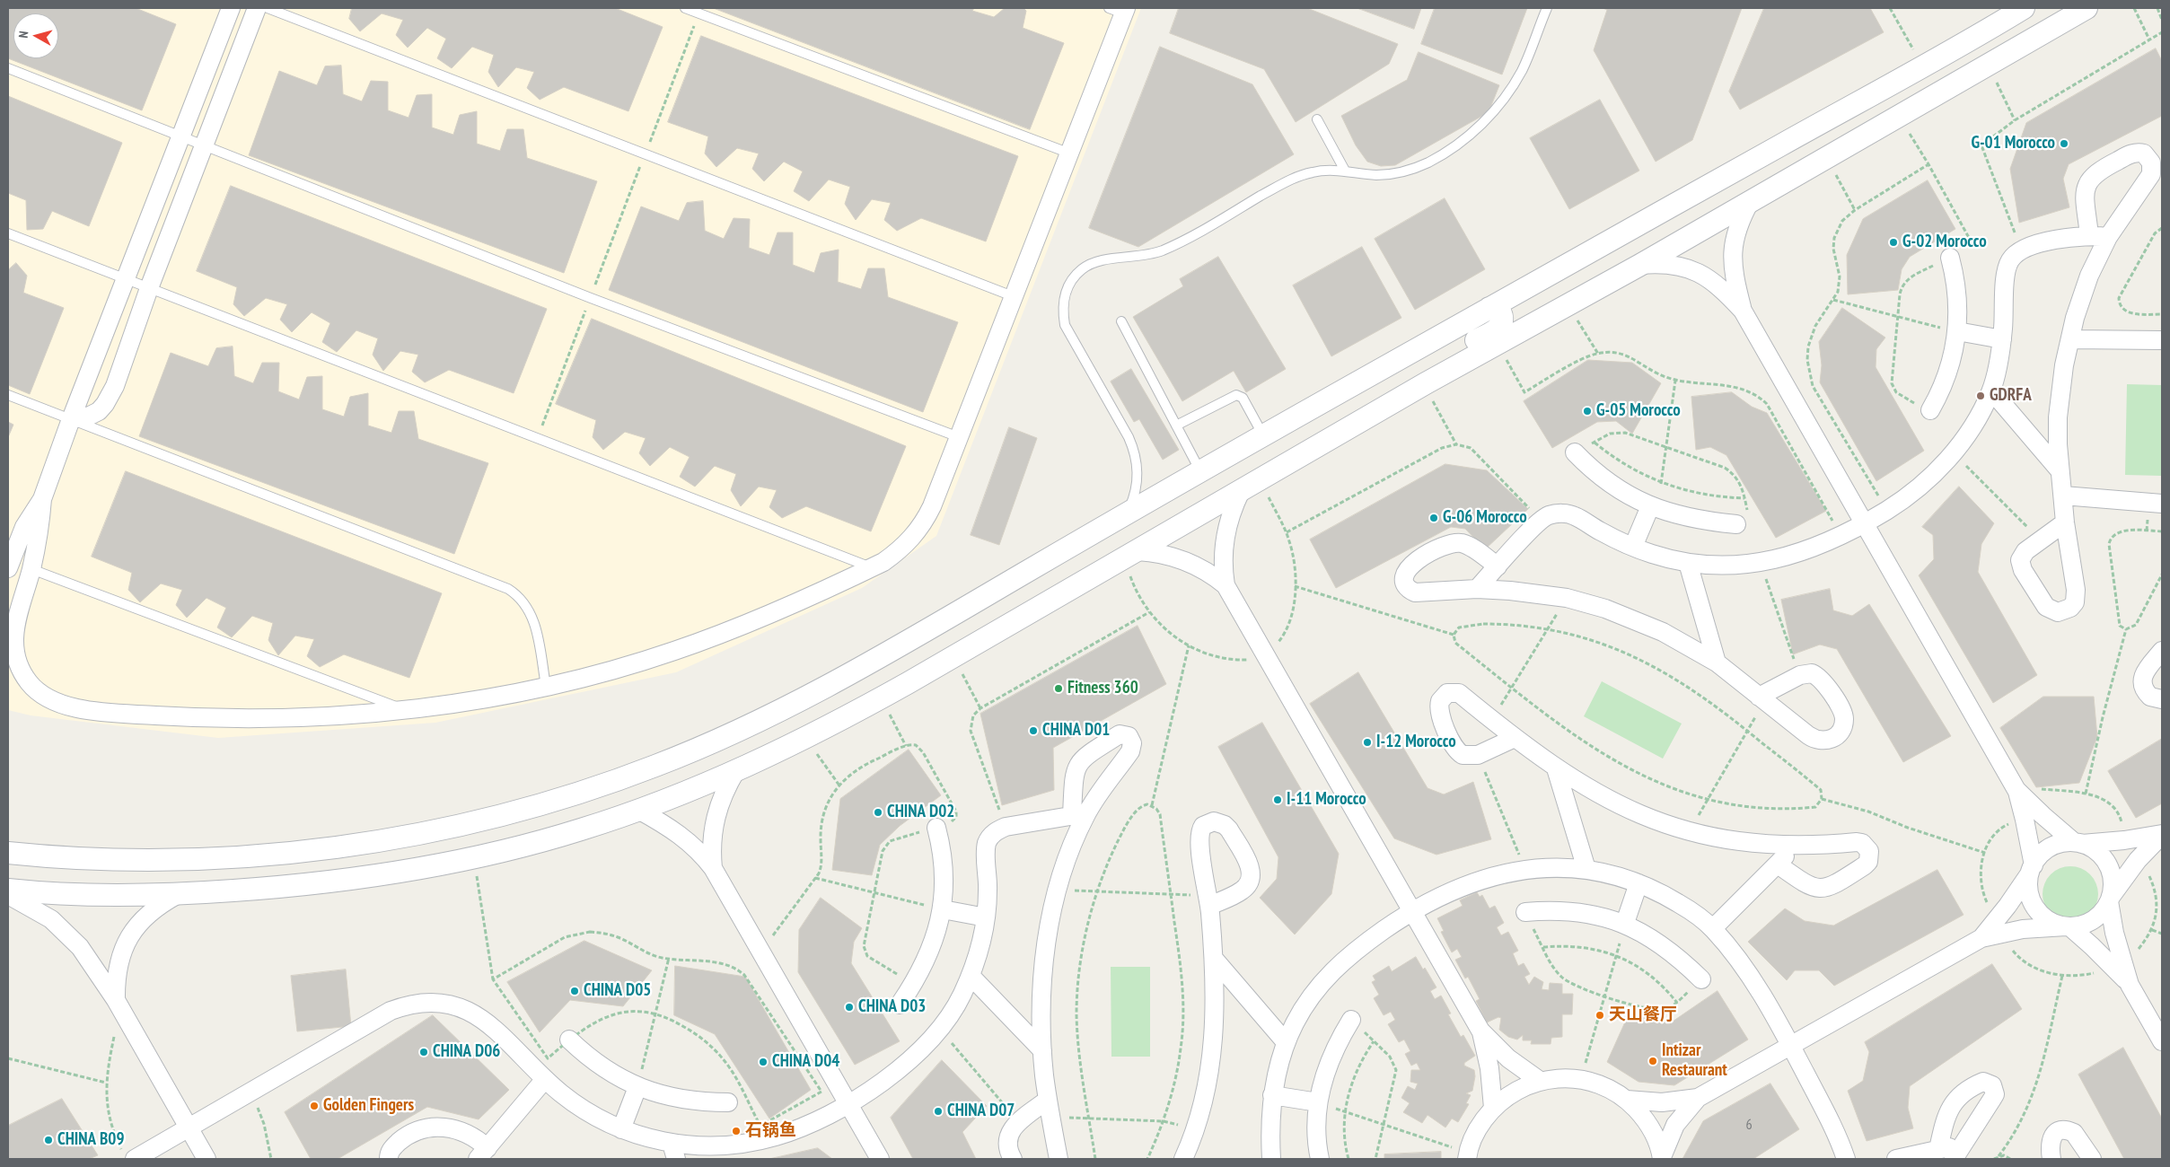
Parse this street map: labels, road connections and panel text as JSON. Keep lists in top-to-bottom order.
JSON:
{
  "places": [
    "G-01 Morocco",
    "G-02 Morocco",
    "GDRFA",
    "G-05 Morocco",
    "G-06 Morocco",
    "Fitness 360",
    "CHINA D01",
    "I-12 Morocco",
    "I-11 Morocco",
    "CHINA D02",
    "CHINA D05",
    "CHINA D03",
    "天山餐厅",
    "CHINA D06",
    "Intizar Restaurant",
    "CHINA D04",
    "Golden Fingers",
    "CHINA D07",
    "石锅鱼",
    "CHINA B09"
  ],
  "house_numbers": ["6"],
  "north": "left"
}
